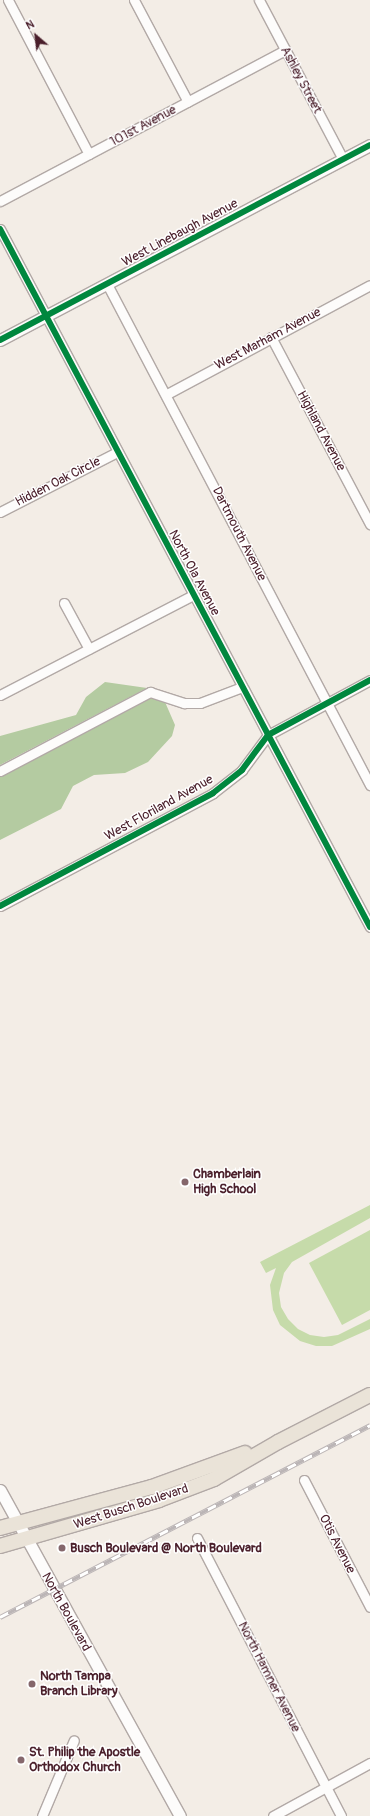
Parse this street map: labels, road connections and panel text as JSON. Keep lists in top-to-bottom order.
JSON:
{
  "streets": {
    "main road": ["West Busch Boulevard"],
    "street": [
      "Ashley Street",
      "101st Avenue",
      "West Linebaugh Avenue",
      "West Marham Avenue",
      "Highland Avenue",
      "Hidden Oak Circle",
      "Dartmouth Avenue",
      "North Ola Avenue",
      "West Floriland Avenue",
      "Otis Avenue",
      "North Boulevard",
      "North Hamner Avenue"
    ]
  },
  "crossings": [
    ["Ashley Street", "101st Avenue"],
    ["Ashley Street", "West Linebaugh Avenue"],
    ["West Linebaugh Avenue", "Dartmouth Avenue"],
    ["West Linebaugh Avenue", "North Ola Avenue"],
    ["West Marham Avenue", "Highland Avenue"],
    ["West Marham Avenue", "Dartmouth Avenue"],
    ["Hidden Oak Circle", "North Ola Avenue"],
    ["Dartmouth Avenue", "West Floriland Avenue"],
    ["North Ola Avenue", "West Floriland Avenue"],
    ["West Busch Boulevard", "North Boulevard"]
  ],
  "places": [
    "Chamberlain High School",
    "Busch Boulevard @ North Boulevard",
    "North Tampa Branch Library",
    "St. Philip the Apostle Orthodox Church"
  ],
  "north": "top left"
}
